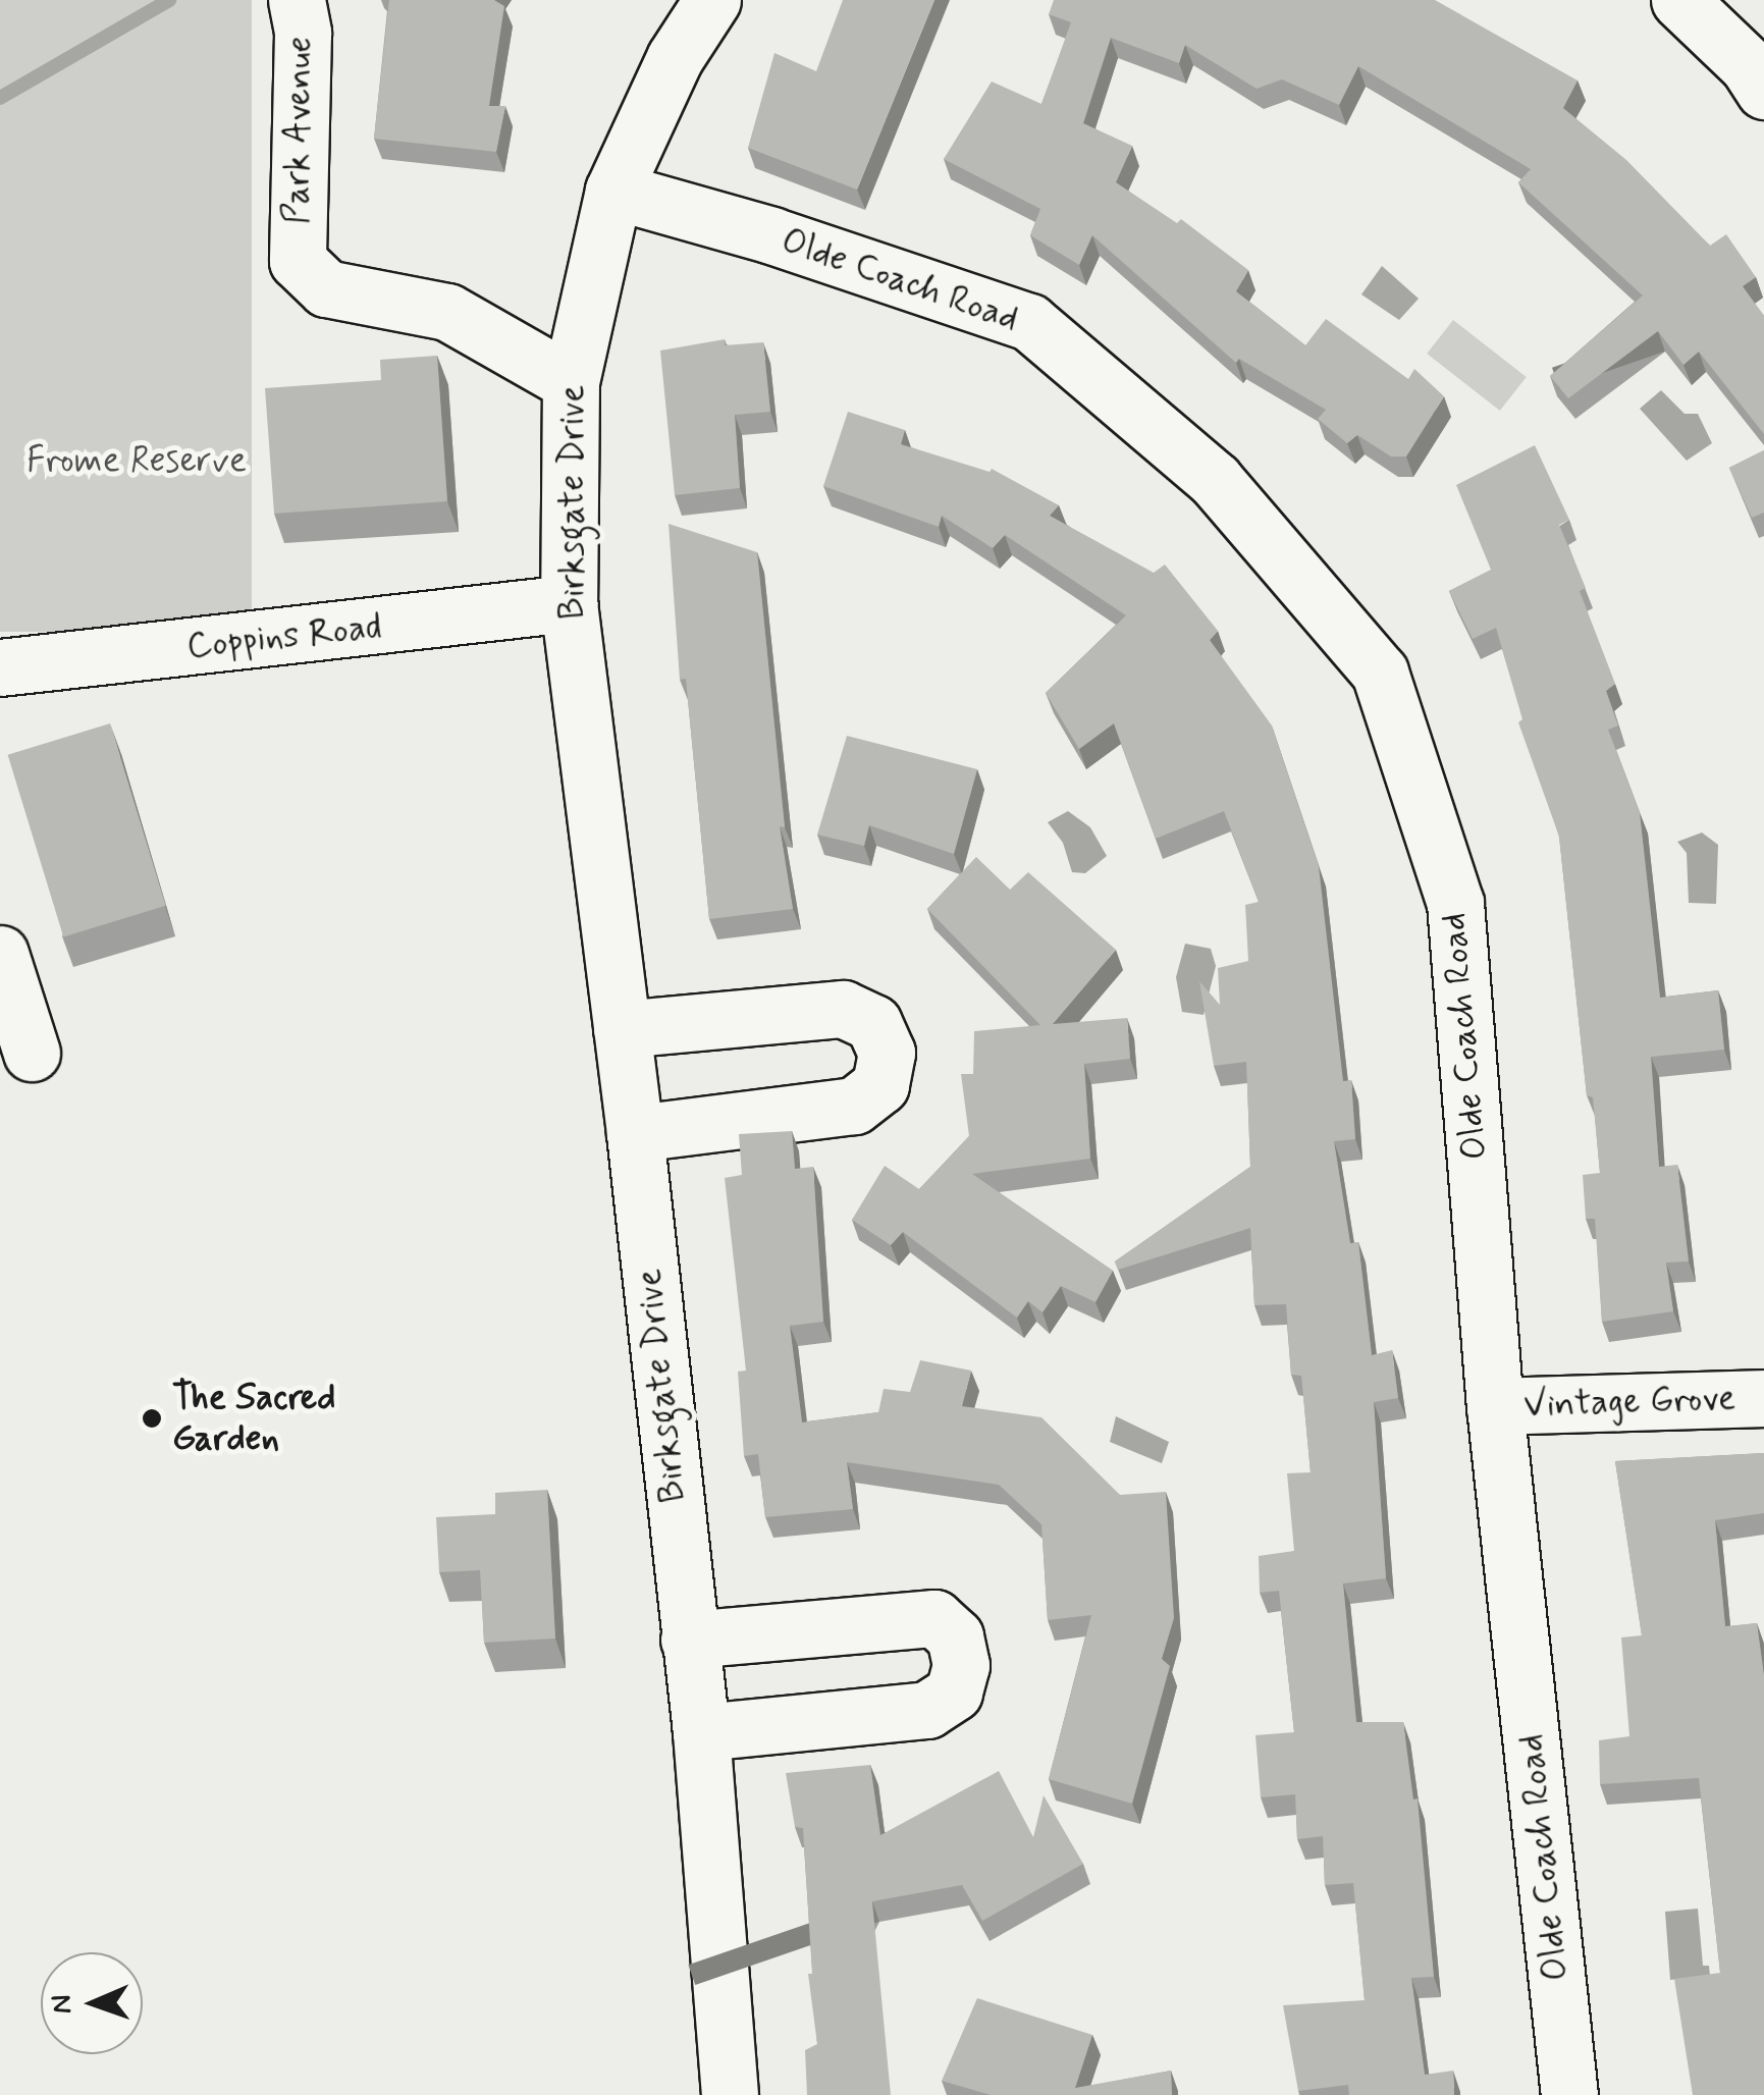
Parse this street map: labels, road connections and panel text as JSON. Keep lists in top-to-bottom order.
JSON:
{
  "streets": {
    "street": [
      "Park Avenue",
      "Olde Coach Road",
      "Birksgate Drive",
      "Coppins Road",
      "Vintage Grove"
    ]
  },
  "crossings": [
    ["Park Avenue", "Birksgate Drive"],
    ["Olde Coach Road", "Birksgate Drive"],
    ["Olde Coach Road", "Vintage Grove"],
    ["Birksgate Drive", "Coppins Road"]
  ],
  "parks": ["Frome Reserve"],
  "places": ["The Sacred Garden"],
  "north": "left"
}
